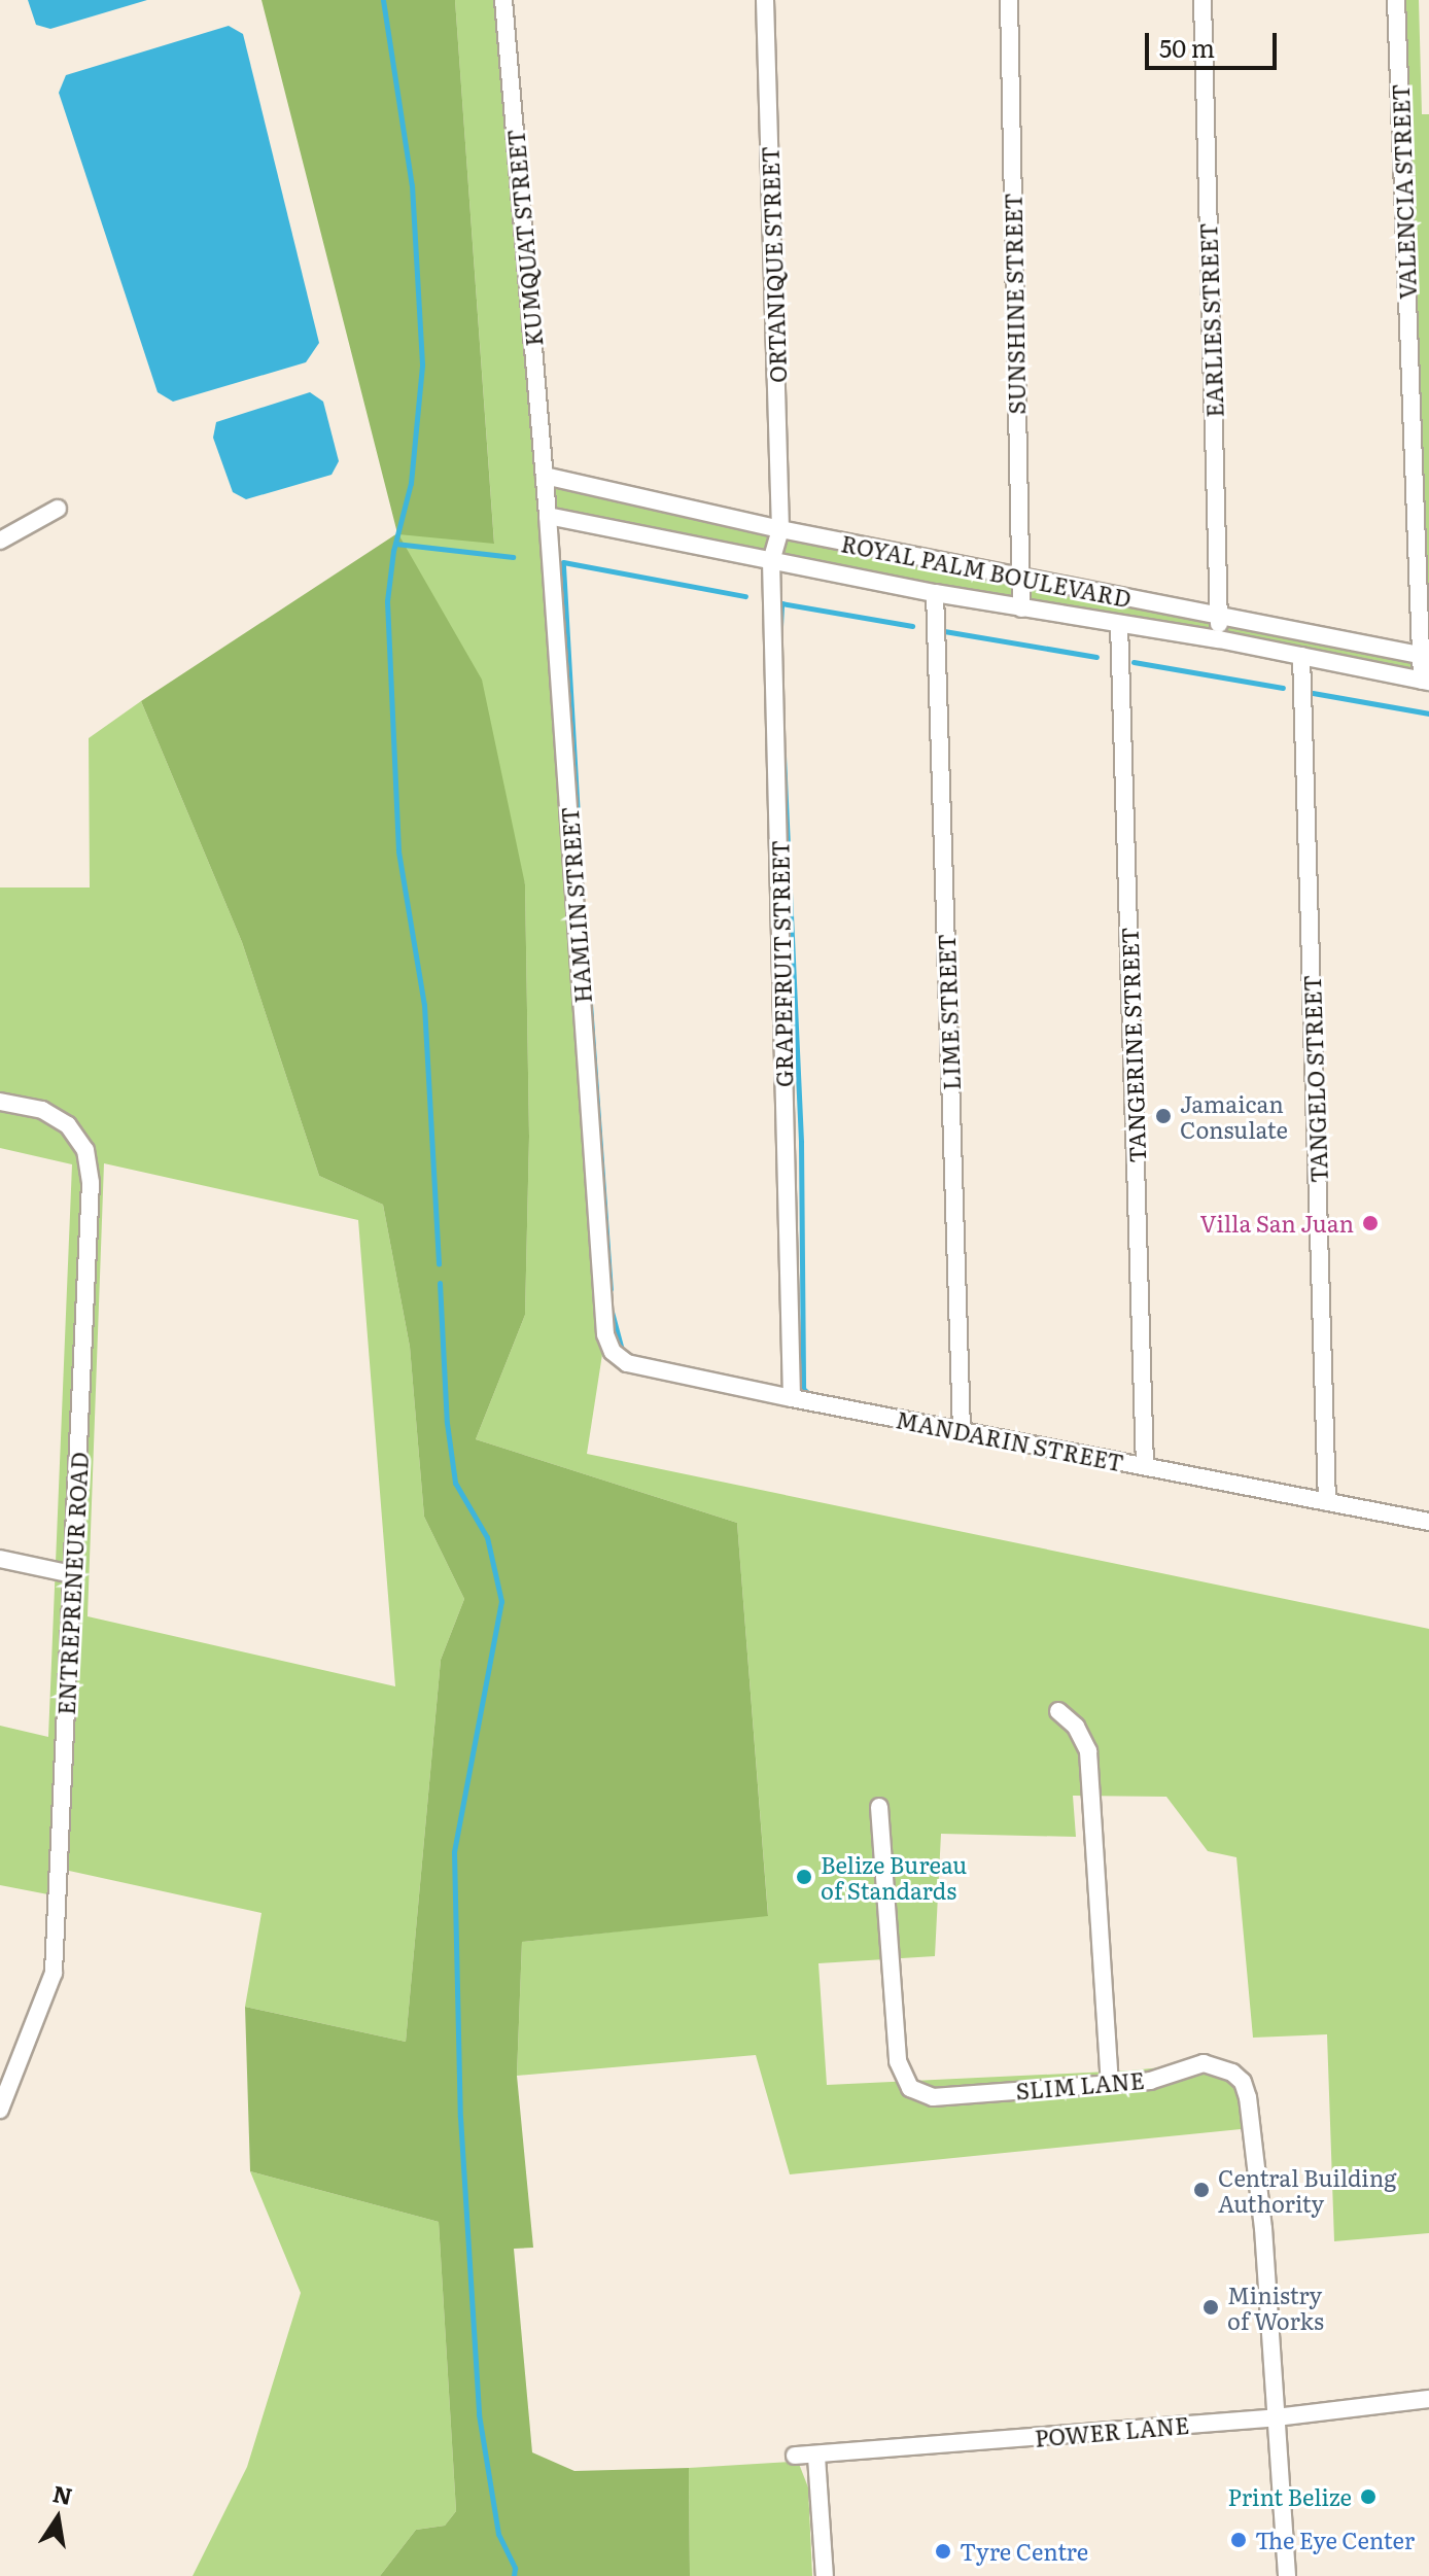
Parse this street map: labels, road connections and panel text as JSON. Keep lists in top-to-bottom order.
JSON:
{
  "streets": {
    "street": [
      "VALENCIA STREET",
      "KUMQUAT STREET",
      "ORTANIQUE STREET",
      "SUNSHINE STREET",
      "EARLIES STREET",
      "ROYAL PALM BOULEVARD",
      "HAMLIN STREET",
      "GRAPEFRUIT STREET",
      "LIME STREET",
      "TANGERINE STREET",
      "TANGELO STREET",
      "MANDARIN STREET",
      "ENTREPRENEUR ROAD",
      "SLIM LANE",
      "POWER LANE"
    ]
  },
  "crossings": [
    ["VALENCIA STREET", "ROYAL PALM BOULEVARD"],
    ["KUMQUAT STREET", "ROYAL PALM BOULEVARD"],
    ["KUMQUAT STREET", "HAMLIN STREET"],
    ["ORTANIQUE STREET", "ROYAL PALM BOULEVARD"],
    ["ORTANIQUE STREET", "GRAPEFRUIT STREET"],
    ["SUNSHINE STREET", "ROYAL PALM BOULEVARD"],
    ["EARLIES STREET", "ROYAL PALM BOULEVARD"],
    ["ROYAL PALM BOULEVARD", "HAMLIN STREET"],
    ["ROYAL PALM BOULEVARD", "GRAPEFRUIT STREET"],
    ["ROYAL PALM BOULEVARD", "LIME STREET"],
    ["ROYAL PALM BOULEVARD", "TANGERINE STREET"],
    ["ROYAL PALM BOULEVARD", "TANGELO STREET"],
    ["HAMLIN STREET", "MANDARIN STREET"],
    ["GRAPEFRUIT STREET", "MANDARIN STREET"],
    ["LIME STREET", "MANDARIN STREET"],
    ["TANGERINE STREET", "MANDARIN STREET"],
    ["TANGELO STREET", "MANDARIN STREET"],
    ["SLIM LANE", "POWER LANE"]
  ],
  "places": [
    "Jamaican Consulate",
    "Villa San Juan",
    "Belize Bureau of Standards",
    "Central Building Authority",
    "Ministry of Works",
    "Print Belize",
    "The Eye Center",
    "Tyre Centre"
  ],
  "scale_bar": "50 m",
  "north": "top"
}
